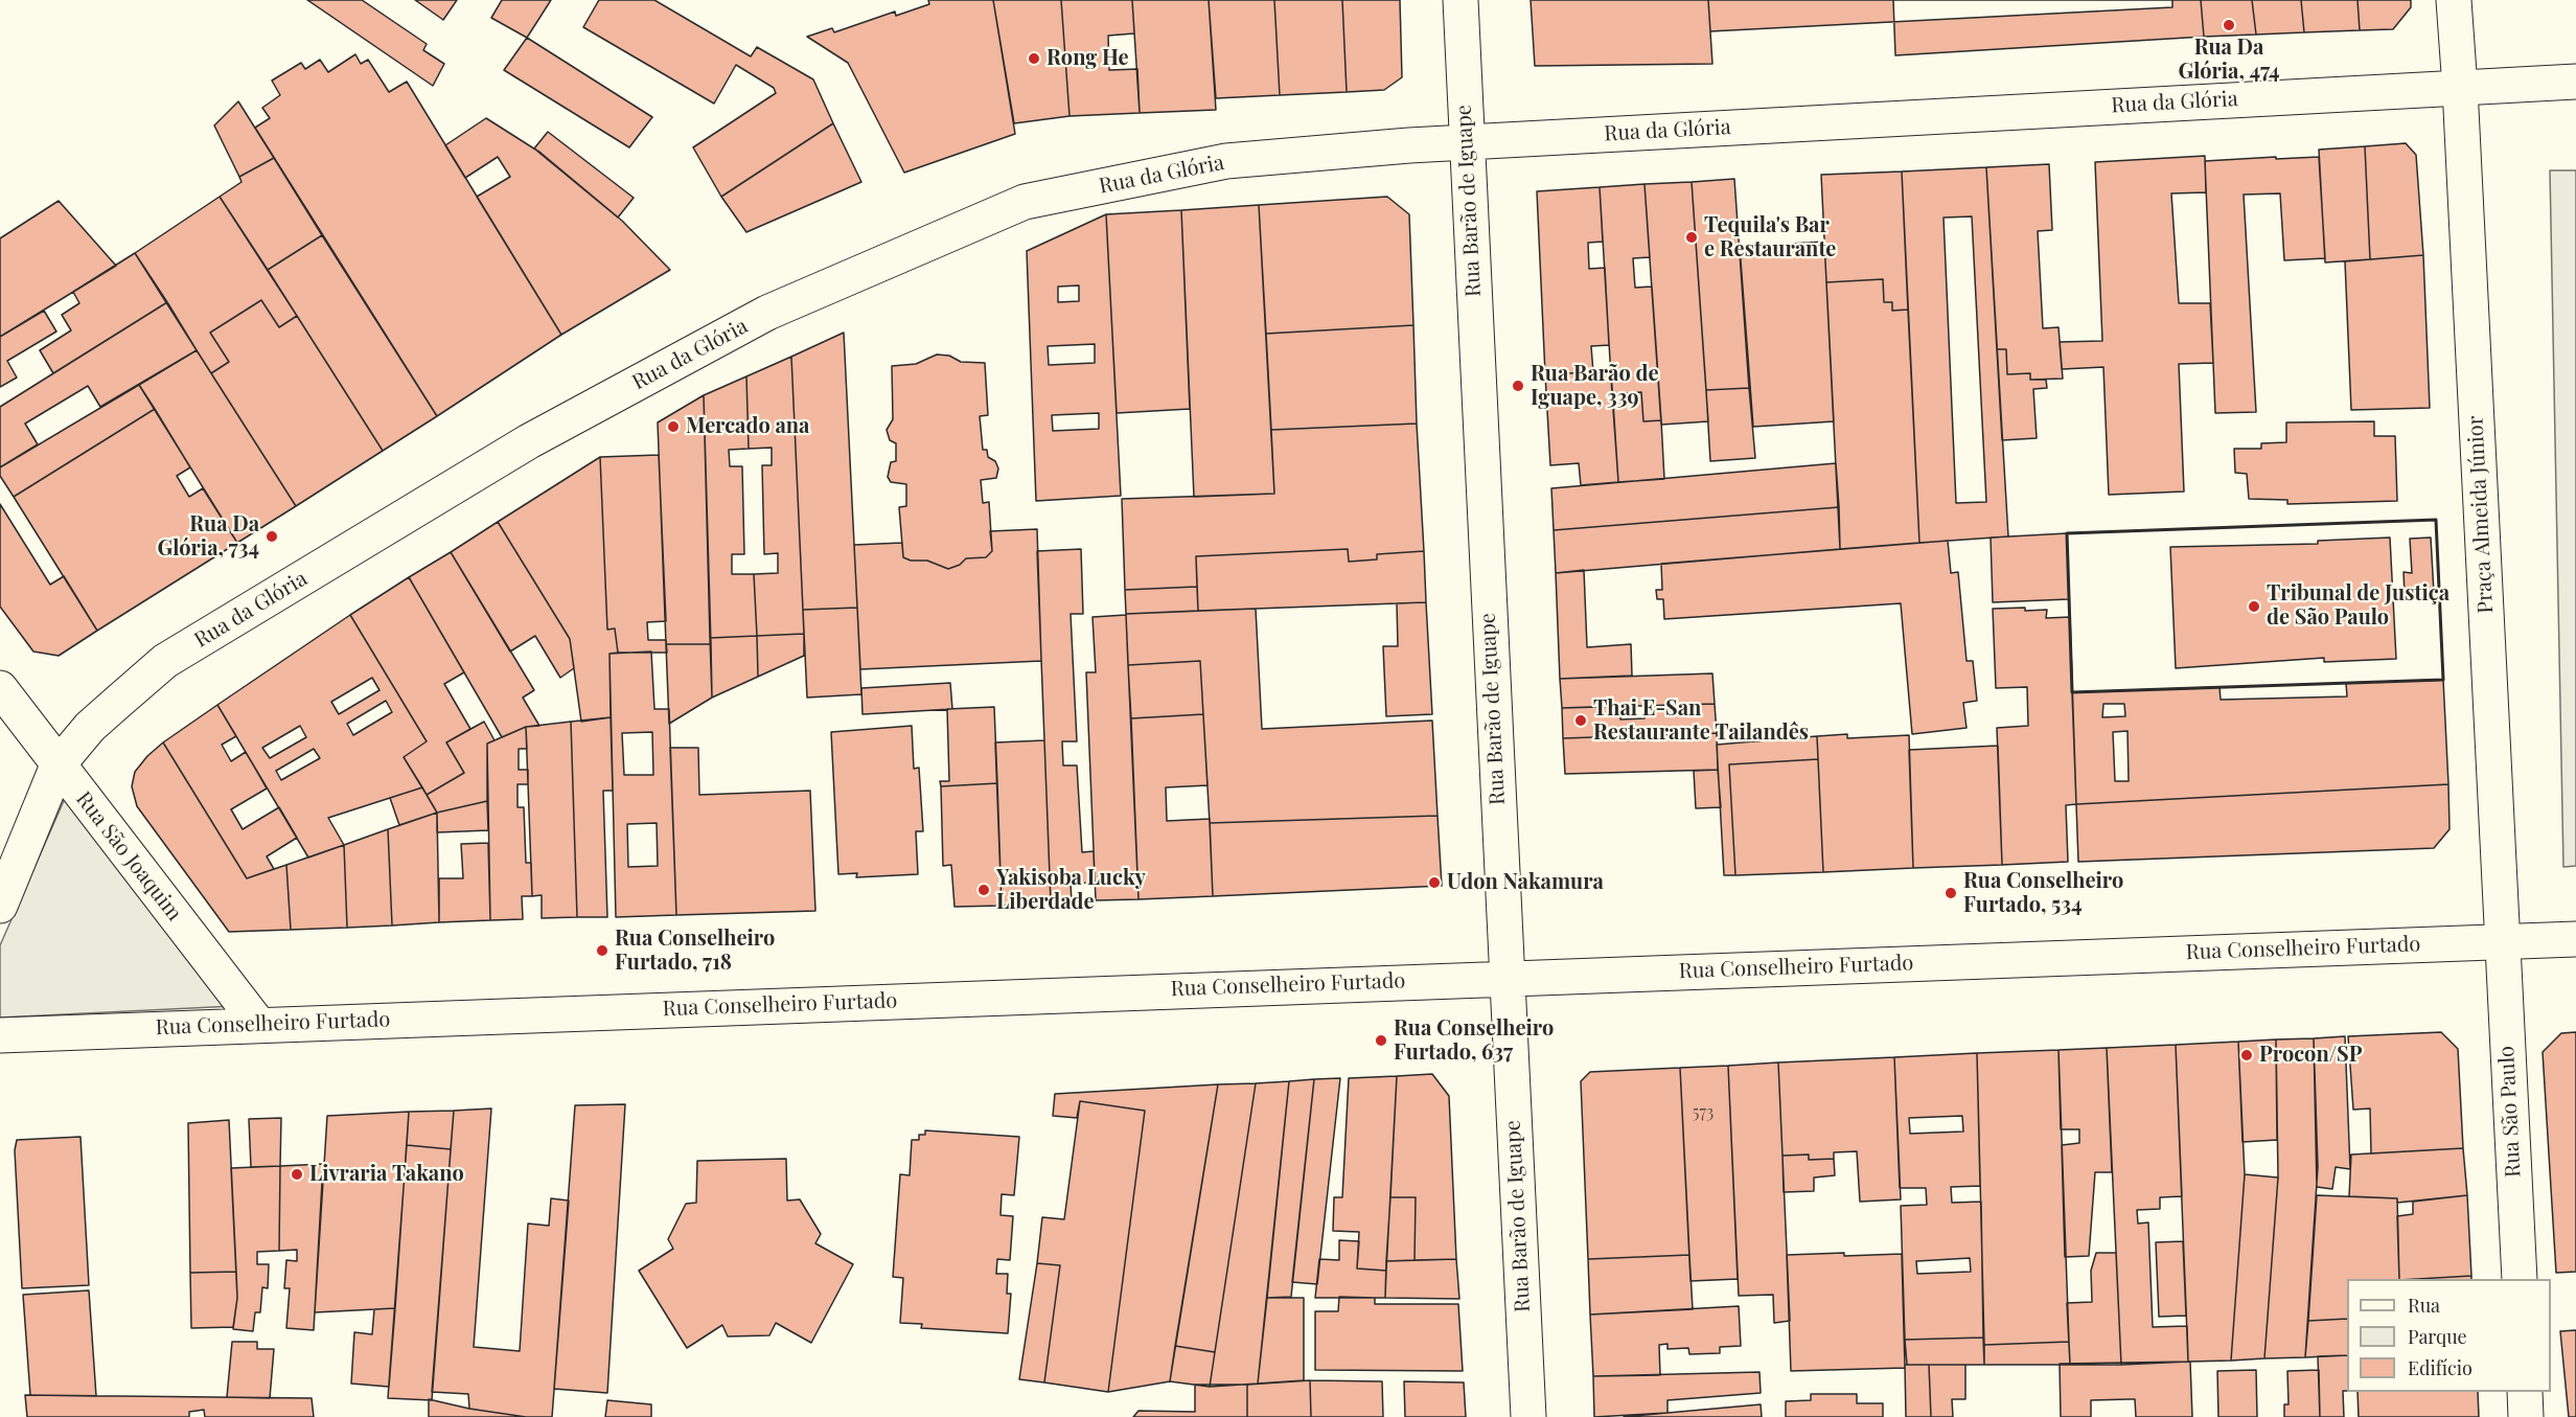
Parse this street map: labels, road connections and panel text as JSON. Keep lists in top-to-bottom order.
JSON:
{
  "streets": {
    "street": [
      "Rua da Glória",
      "Rua Barão de Iguape",
      "Praça Almeida Júnior",
      "Rua São Joaquim",
      "Rua Conselheiro Furtado",
      "Rua São Paulo"
    ]
  },
  "crossings": [
    ["Rua da Glória", "Rua Barão de Iguape"],
    ["Rua da Glória", "Praça Almeida Júnior"],
    ["Rua da Glória", "Rua São Joaquim"],
    ["Rua Barão de Iguape", "Rua Conselheiro Furtado"],
    ["Praça Almeida Júnior", "Rua Conselheiro Furtado"],
    ["Praça Almeida Júnior", "Rua São Paulo"],
    ["Rua São Joaquim", "Rua Conselheiro Furtado"],
    ["Rua Conselheiro Furtado", "Rua São Paulo"]
  ],
  "places": [
    "Rua Da Glória, 474",
    "Rong He",
    "Tequila's Bar e Restaurante",
    "Rua Barão de Iguape, 339",
    "Mercado ana",
    "Rua Da Glória, 734",
    "Tribunal de Justiça de São Paulo",
    "Thai E-San Restaurante Tailandês",
    "Udon Nakamura",
    "Yakisoba Lucky Liberdade",
    "Rua Conselheiro Furtado, 534",
    "Rua Conselheiro Furtado, 718",
    "Rua Conselheiro Furtado, 637",
    "Procon/SP",
    "Livraria Takano"
  ],
  "house_numbers": ["573"],
  "legend": ["Rua", "Parque", "Edifício"]
}
